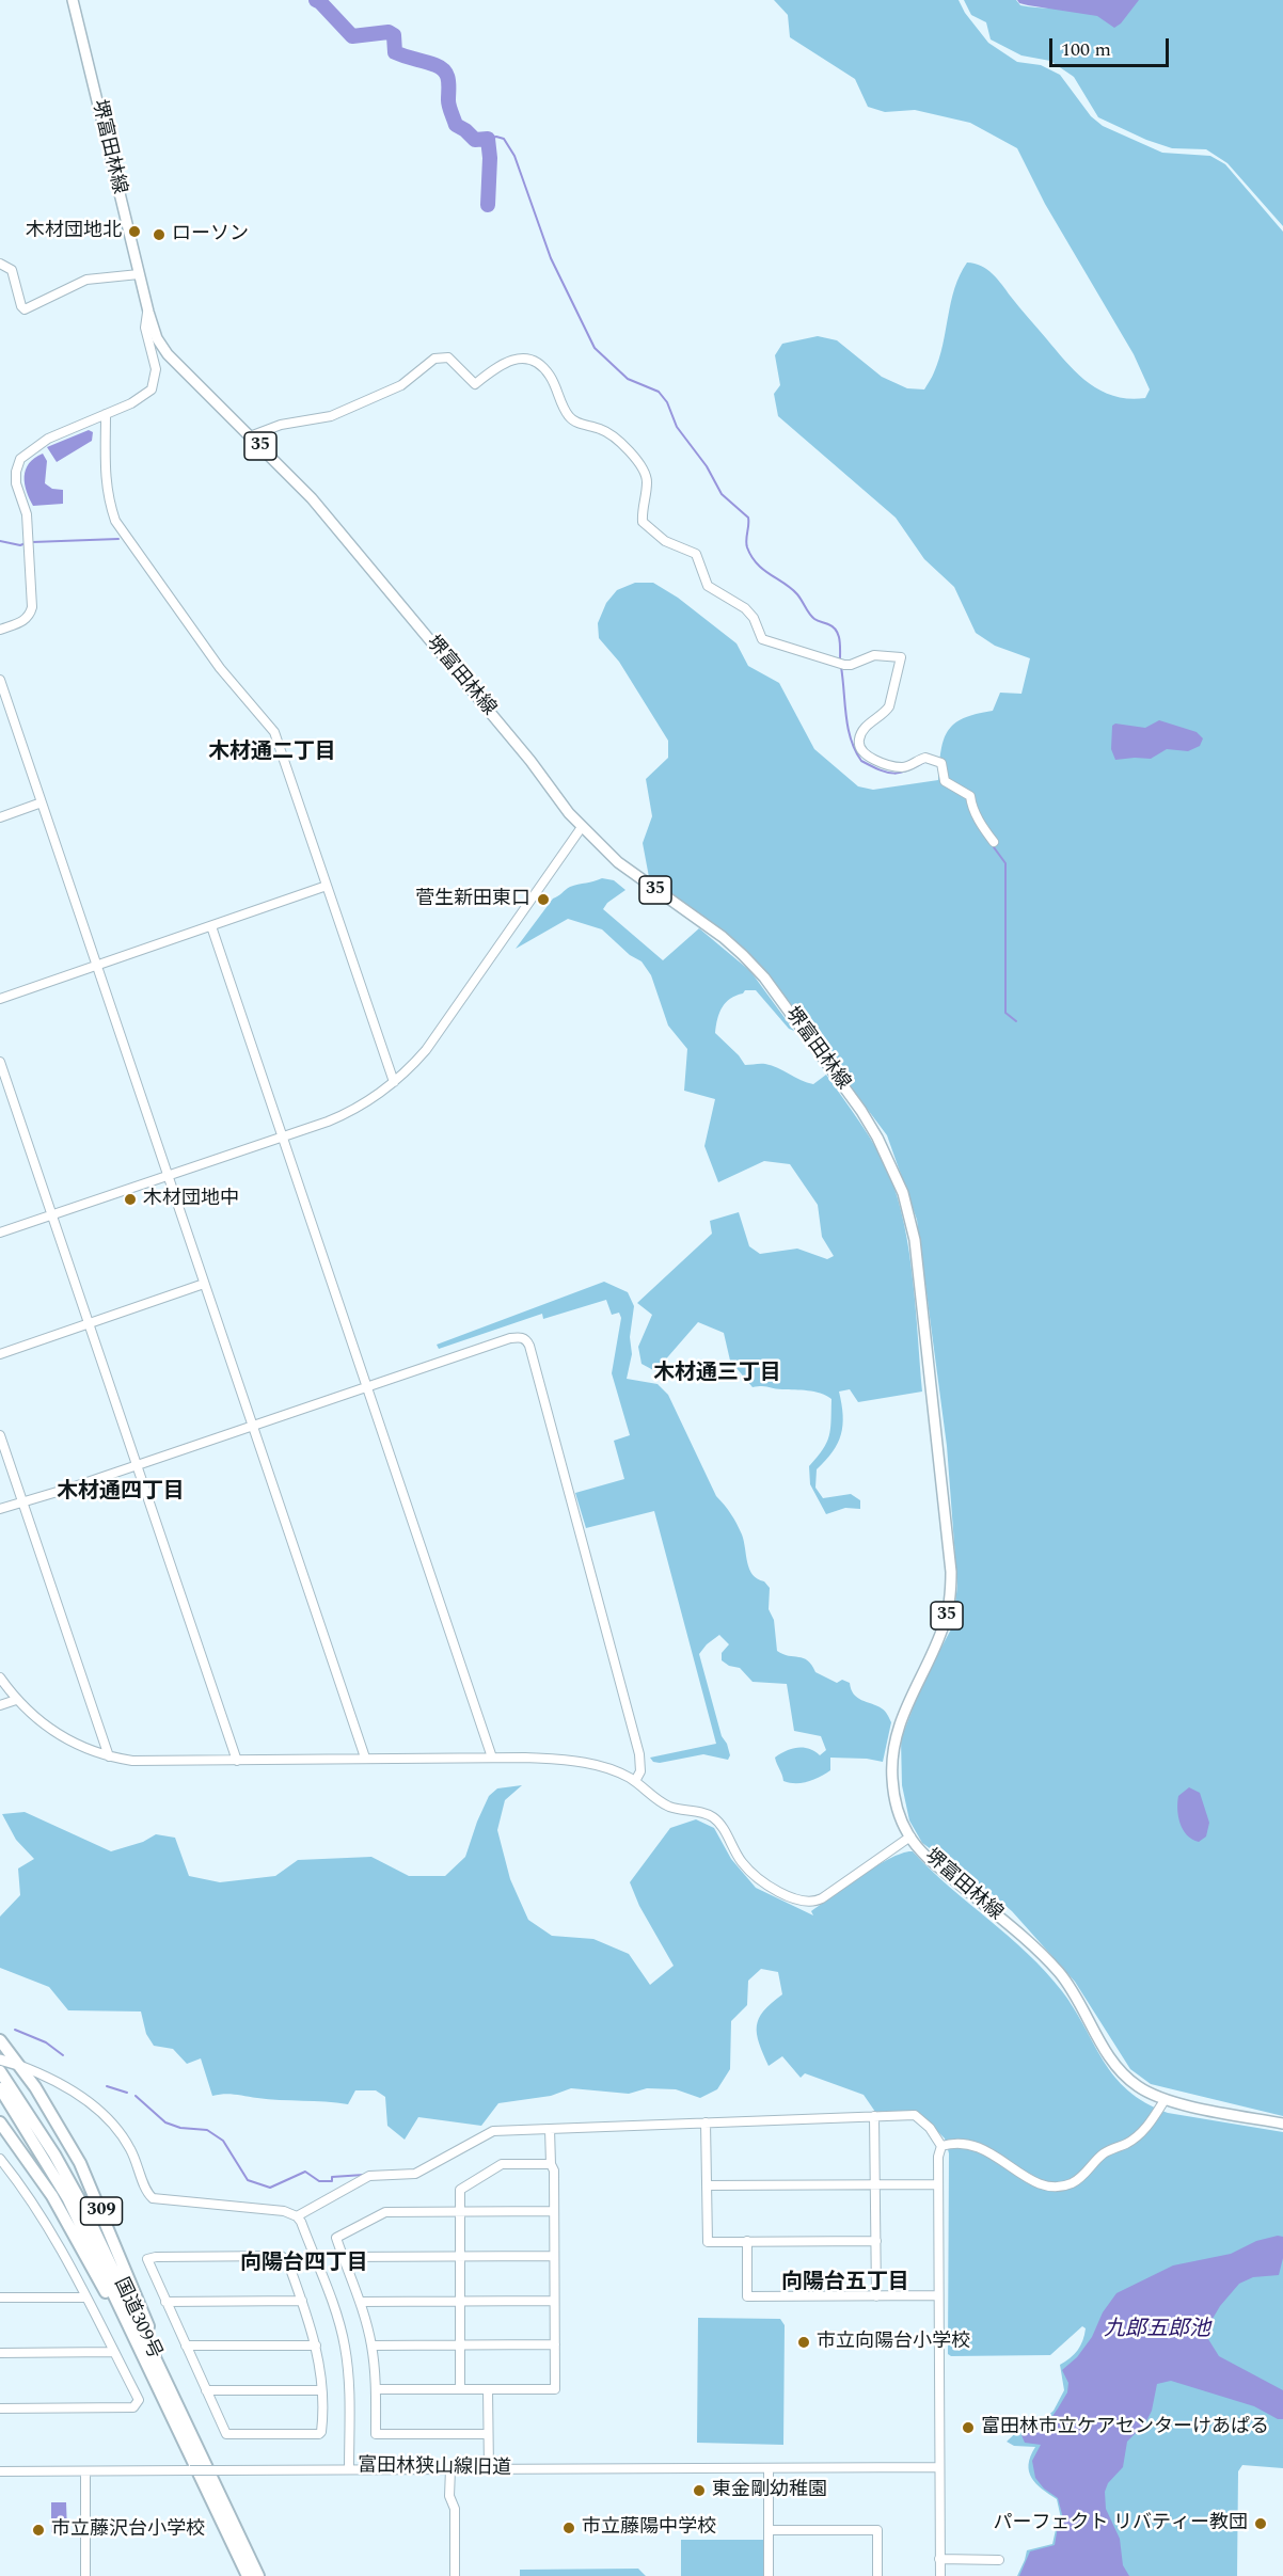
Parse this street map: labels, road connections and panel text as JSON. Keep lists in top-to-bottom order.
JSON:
{
  "streets": {
    "highway": ["309", "国道309号"],
    "main road": ["堺富田林線", "35"],
    "street": ["富田林狭山線旧道"]
  },
  "crossings": [
    ["309", "国道309号"]
  ],
  "districts": [
    "木材通二丁目",
    "木材通三丁目",
    "木材通四丁目",
    "向陽台四丁目",
    "向陽台五丁目"
  ],
  "water": ["九郎五郎池"],
  "places": [
    "木材団地北",
    "ローソン",
    "菅生新田東口",
    "木材団地中",
    "市立向陽台小学校",
    "富田林市立ケアセンターけあぱる",
    "東金剛幼稚園",
    "パーフェクト リバティー教団",
    "市立藤陽中学校",
    "市立藤沢台小学校"
  ],
  "scale_bar": "100 m"
}
